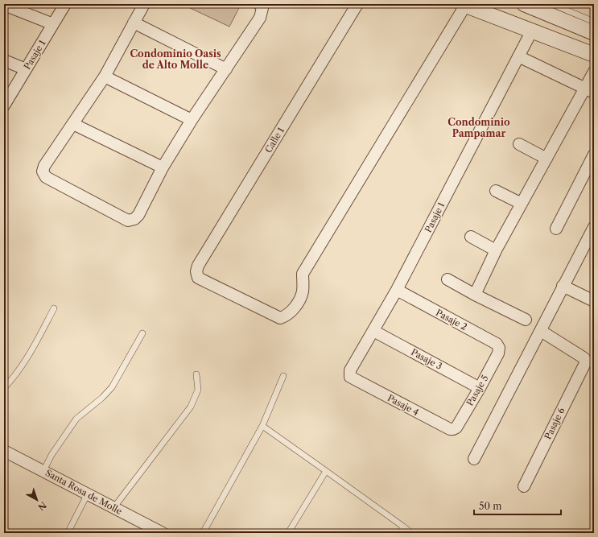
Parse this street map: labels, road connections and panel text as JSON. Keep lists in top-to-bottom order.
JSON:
{
  "streets": {
    "street": [
      "Pasaje 1",
      "Calle 1",
      "Pasaje 2",
      "Pasaje 3",
      "Pasaje 5",
      "Pasaje 4",
      "Pasaje 6",
      "Santa Rosa de Molle"
    ]
  },
  "crossings": [
    ["Pasaje 1", "Pasaje 2"],
    ["Pasaje 1", "Pasaje 3"],
    ["Pasaje 1", "Pasaje 4"],
    ["Pasaje 2", "Pasaje 5"],
    ["Pasaje 3", "Pasaje 5"],
    ["Pasaje 5", "Pasaje 4"]
  ],
  "districts": ["Condominio Oasis de Alto Molle", "Condominio Pampamar"],
  "scale_bar": "50 m",
  "north": "bottom right"
}
